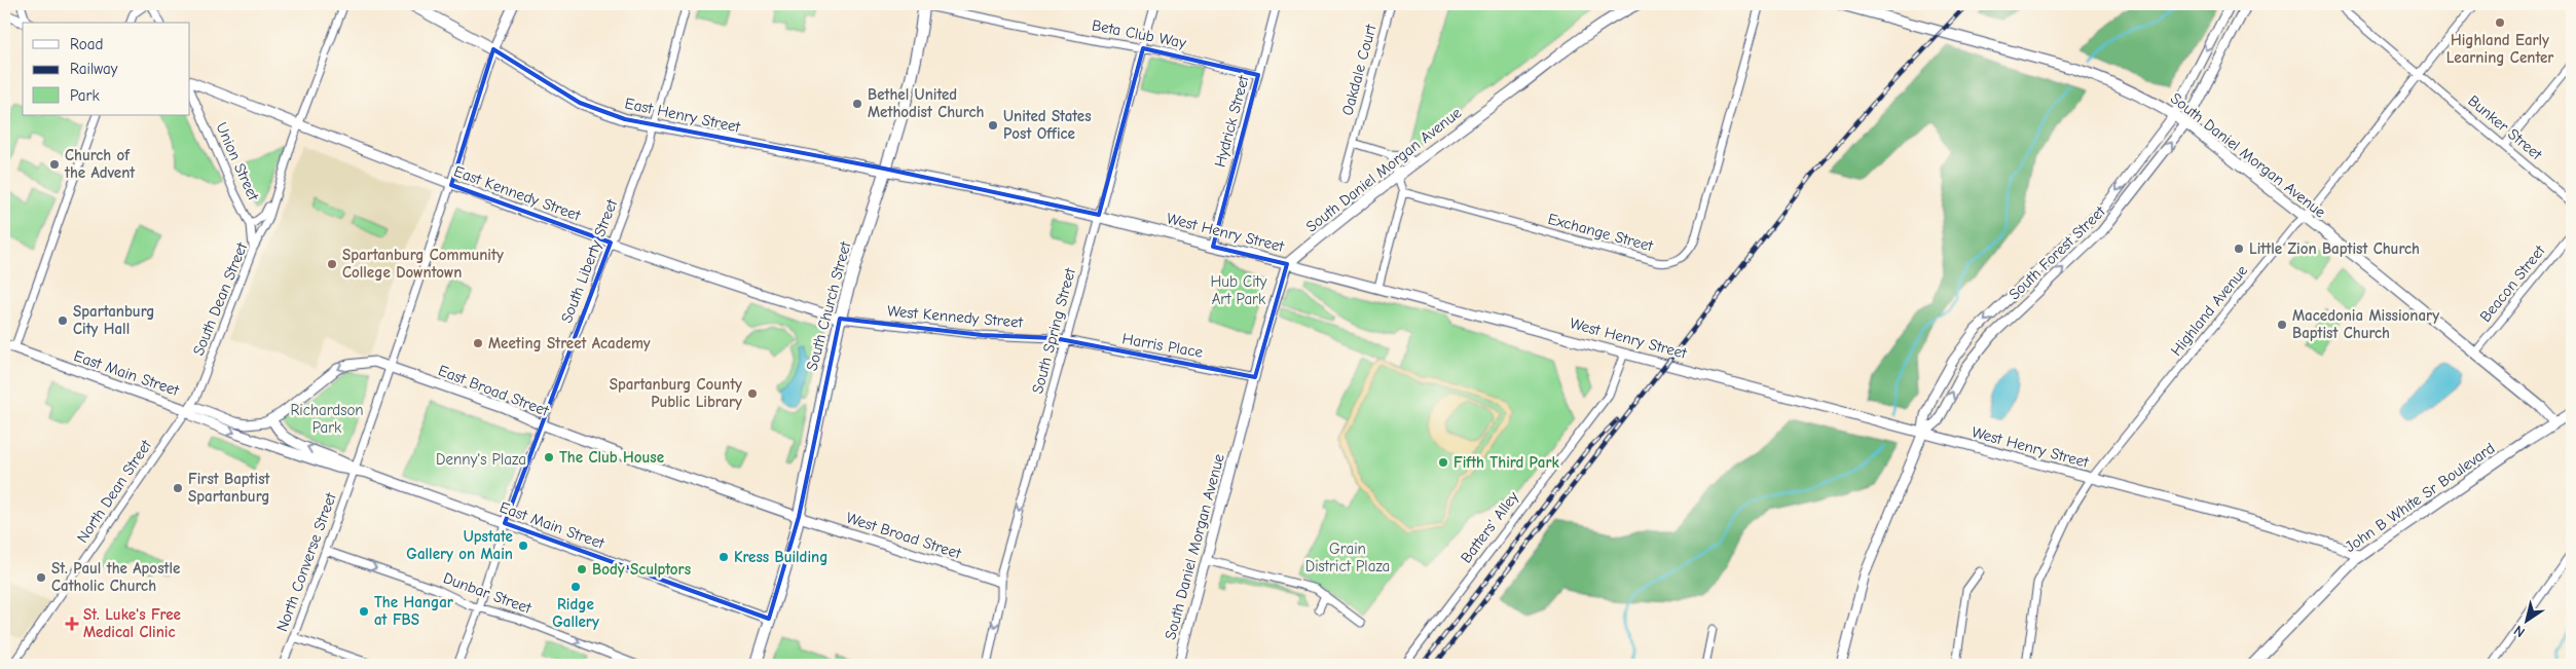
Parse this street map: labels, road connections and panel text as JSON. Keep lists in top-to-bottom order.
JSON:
{
  "streets": {
    "main road": [
      "East Henry Street",
      "South Daniel Morgan Avenue",
      "West Henry Street",
      "South Church Street",
      "John B White Sr Boulevard"
    ],
    "street": [
      "Beta Club Way",
      "Oakdale Court",
      "Hydrick Street",
      "Bunker Street",
      "Union Street",
      "East Kennedy Street",
      "Exchange Street",
      "South Forest Street",
      "South Liberty Street",
      "Beacon Street",
      "South Dean Street",
      "Highland Avenue",
      "West Kennedy Street",
      "South Spring Street",
      "Harris Place",
      "East Main Street",
      "East Broad Street",
      "North Dean Street",
      "Batters' Alley",
      "West Broad Street",
      "North Converse Street",
      "Dunbar Street"
    ]
  },
  "crossings": [
    ["Beta Club Way", "Hydrick Street"],
    ["Beta Club Way", "South Church Street"],
    ["Beta Club Way", "South Spring Street"],
    ["East Henry Street", "West Henry Street"],
    ["East Henry Street", "South Liberty Street"],
    ["East Henry Street", "South Church Street"],
    ["East Henry Street", "North Converse Street"],
    ["Hydrick Street", "West Henry Street"],
    ["Bunker Street", "Highland Avenue"],
    ["South Daniel Morgan Avenue", "West Henry Street"],
    ["South Daniel Morgan Avenue", "South Forest Street"],
    ["South Daniel Morgan Avenue", "Beacon Street"],
    ["South Daniel Morgan Avenue", "Highland Avenue"],
    ["South Daniel Morgan Avenue", "Harris Place"],
    ["South Daniel Morgan Avenue", "John B White Sr Boulevard"],
    ["Union Street", "South Dean Street"],
    ["East Kennedy Street", "South Liberty Street"],
    ["East Kennedy Street", "South Dean Street"],
    ["East Kennedy Street", "South Church Street"],
    ["East Kennedy Street", "West Kennedy Street"],
    ["East Kennedy Street", "North Converse Street"],
    ["West Henry Street", "South Forest Street"],
    ["West Henry Street", "South Church Street"],
    ["West Henry Street", "Highland Avenue"],
    ["West Henry Street", "South Spring Street"],
    ["West Henry Street", "John B White Sr Boulevard"],
    ["West Henry Street", "Batters' Alley"],
    ["South Liberty Street", "East Main Street"],
    ["South Liberty Street", "East Broad Street"],
    ["South Liberty Street", "Dunbar Street"],
    ["South Dean Street", "East Main Street"],
    ["South Dean Street", "East Broad Street"],
    ["South Dean Street", "North Dean Street"],
    ["South Church Street", "West Kennedy Street"],
    ["South Church Street", "East Main Street"],
    ["South Church Street", "East Broad Street"],
    ["South Church Street", "West Broad Street"],
    ["West Kennedy Street", "South Spring Street"],
    ["West Kennedy Street", "Harris Place"],
    ["South Spring Street", "Harris Place"],
    ["South Spring Street", "West Broad Street"],
    ["East Main Street", "East Broad Street"],
    ["East Main Street", "North Dean Street"],
    ["East Main Street", "North Converse Street"],
    ["East Broad Street", "North Dean Street"],
    ["East Broad Street", "West Broad Street"],
    ["East Broad Street", "North Converse Street"],
    ["North Converse Street", "Dunbar Street"]
  ],
  "one_way": ["South Spring Street", "Dunbar Street"],
  "parks": [
    "Hub City Art Park",
    "Richardson Park",
    "Denny's Plaza",
    "Grain District Plaza"
  ],
  "places": {
    "other": [
      "Highland Early Learning Center",
      "Bethel United Methodist Church",
      "United States Post Office",
      "Church of the Advent",
      "Little Zion Baptist Church",
      "Spartanburg Community College Downtown",
      "Spartanburg City Hall",
      "Macedonia Missionary Baptist Church",
      "Meeting Street Academy",
      "Spartanburg County Public Library",
      "The Club House",
      "Fifth Third Park",
      "First Baptist Spartanburg",
      "Upstate Gallery on Main",
      "Kress Building",
      "Body Sculptors",
      "St. Paul the Apostle Catholic Church",
      "Ridge Gallery",
      "The Hangar at FBS"
    ],
    "health": ["St. Luke's Free Medical Clinic"]
  },
  "legend": ["Road", "Railway", "Park"],
  "north": "bottom left"
}
